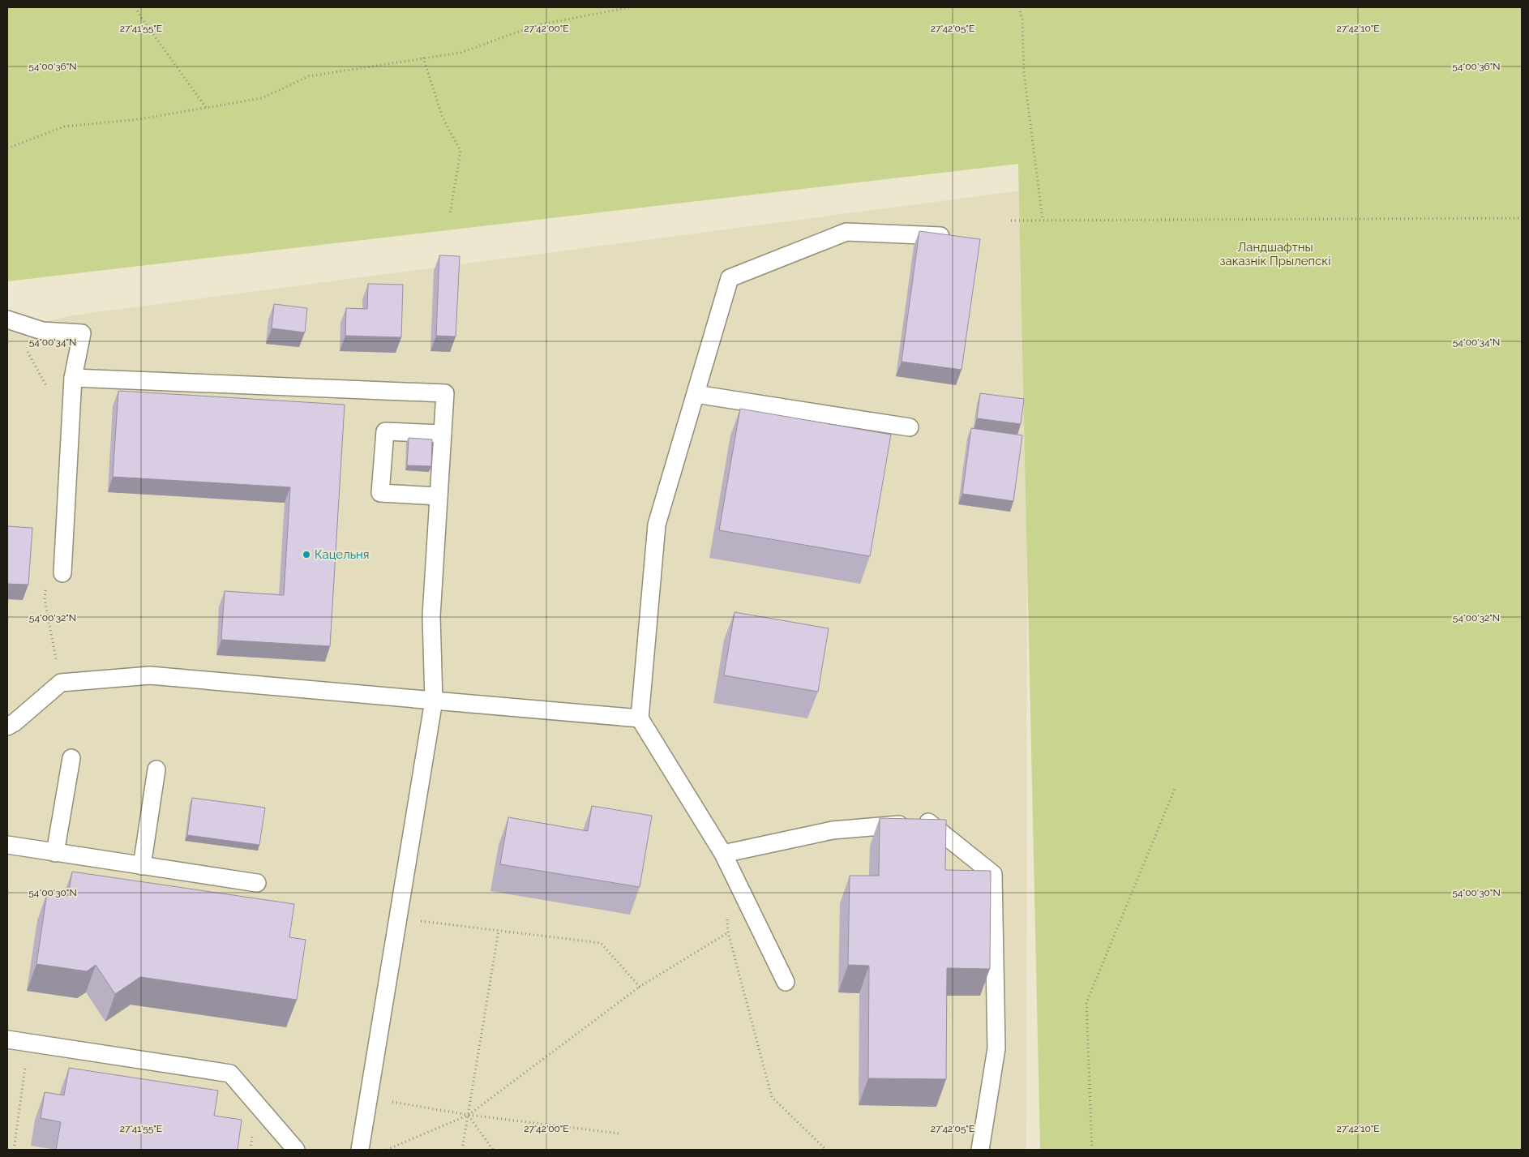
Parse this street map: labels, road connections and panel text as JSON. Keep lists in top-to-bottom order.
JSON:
{
  "parks": ["Ландшафтны заказнік Прылепскі"],
  "places": ["Кацельня"],
  "coordinates": [
    "27°41'55\"E",
    "27°42'00\"E",
    "27°42'05\"E",
    "27°42'10\"E",
    "54°00'36\"N",
    "54°00'34\"N",
    "54°00'32\"N",
    "54°00'30\"N"
  ]
}
